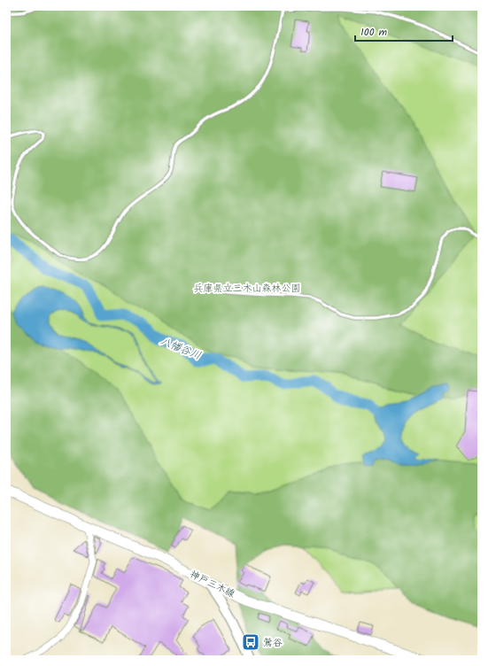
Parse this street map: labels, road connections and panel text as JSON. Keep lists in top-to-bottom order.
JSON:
{
  "streets": {
    "main road": ["神戸三木線"]
  },
  "water": ["八幡谷川"],
  "parks": ["兵庫県立三木山森林公園"],
  "places": {
    "bus stop": ["鶯谷"]
  },
  "scale_bar": "100 m"
}
